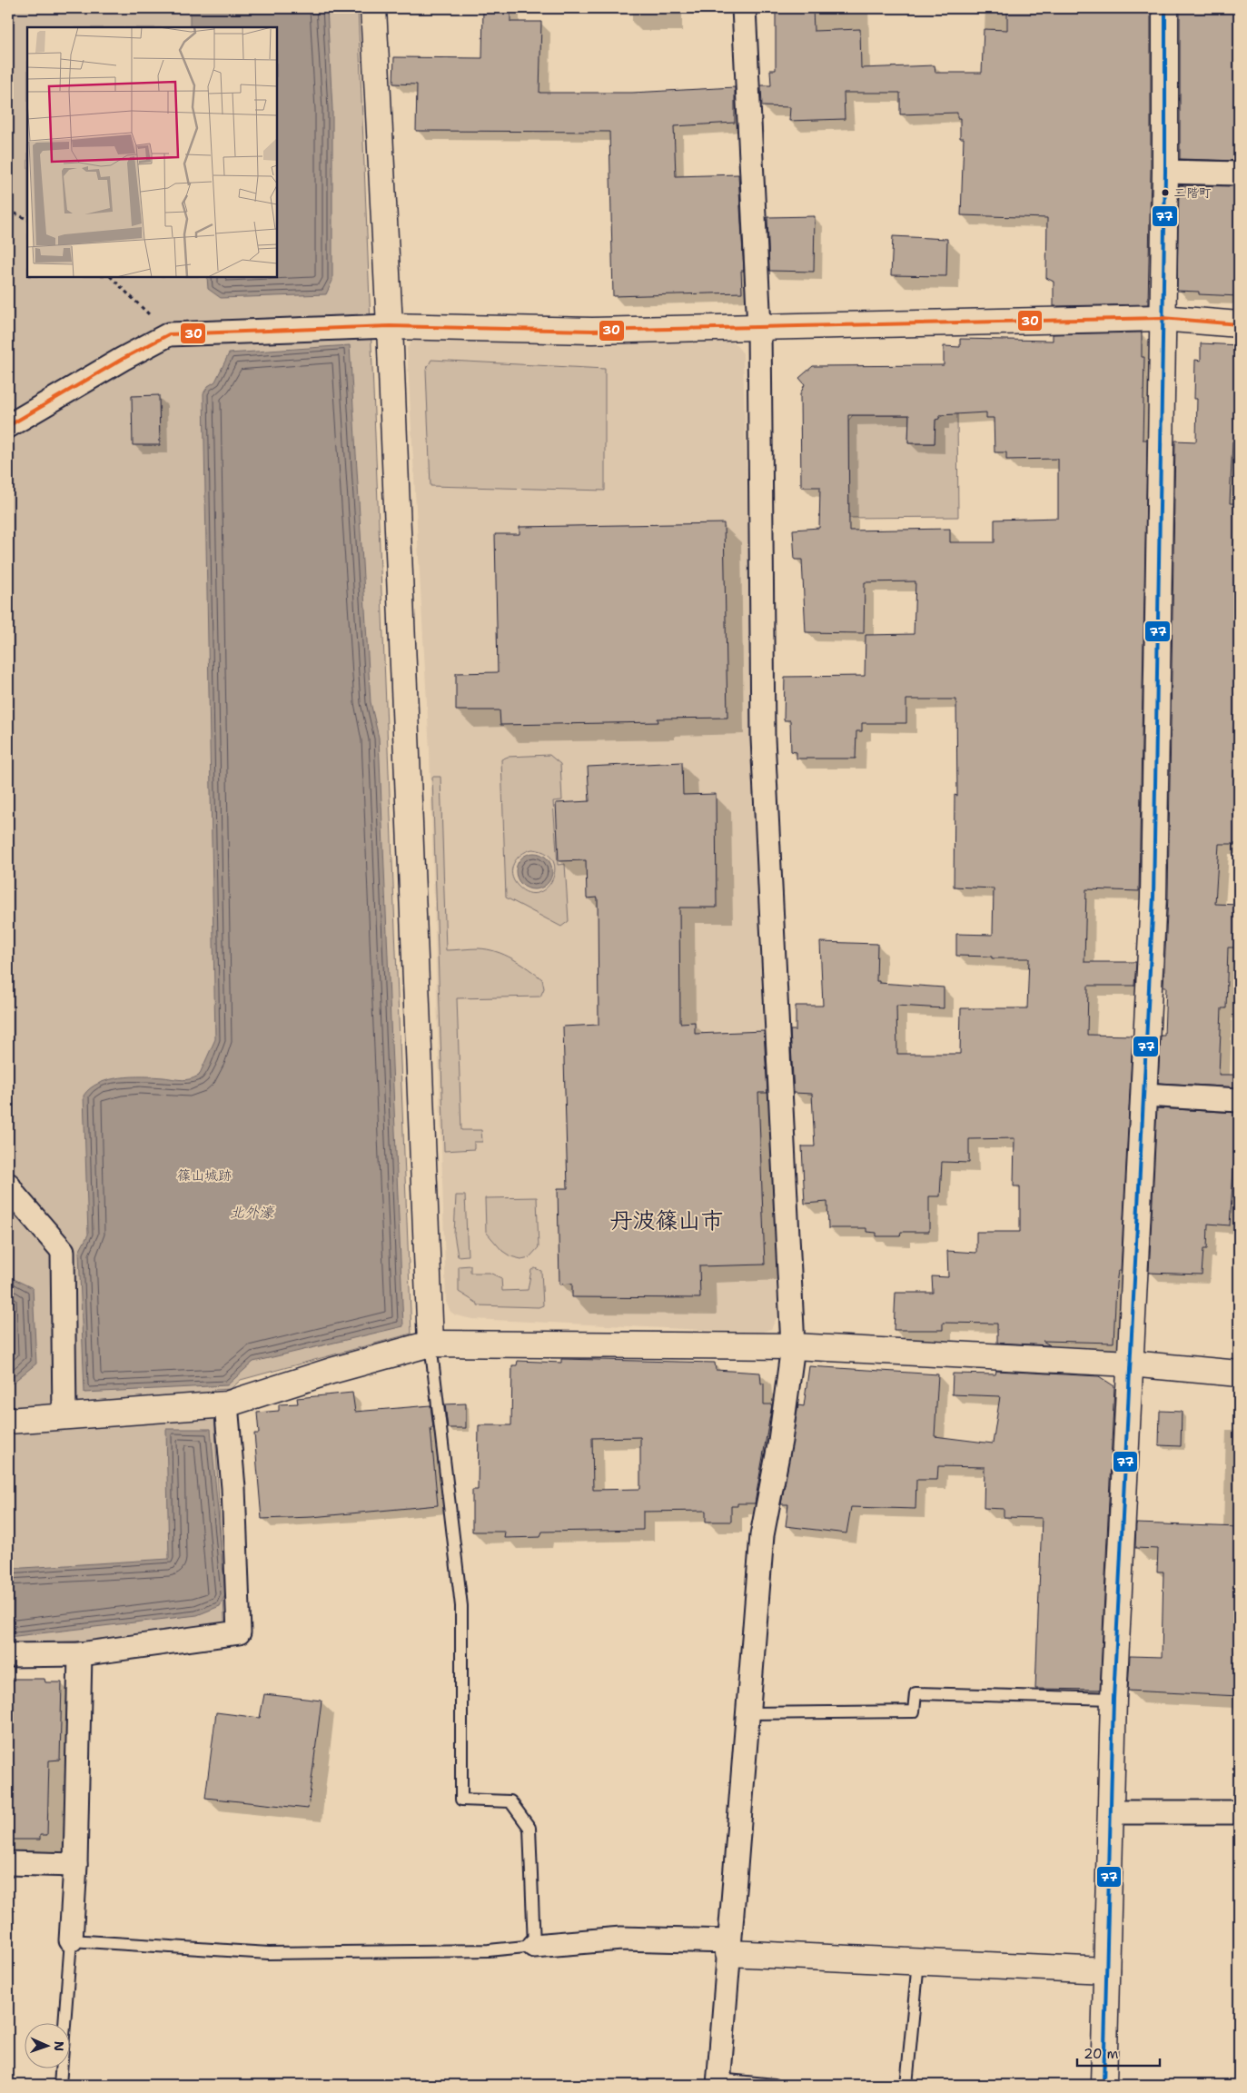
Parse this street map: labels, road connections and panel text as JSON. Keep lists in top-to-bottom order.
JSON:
{
  "districts": ["丹波篠山市"],
  "water": ["北外濠"],
  "parks": ["篠山城跡"],
  "places": ["二階町"],
  "lines": ["transit line 77", "transit line 30"],
  "scale_bar": "20 m",
  "north": "right"
}
